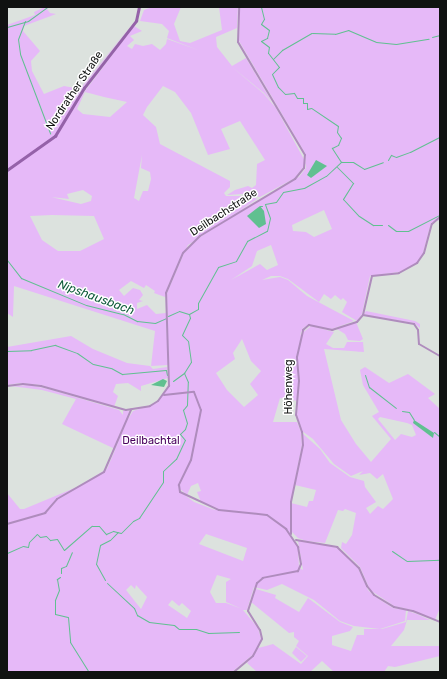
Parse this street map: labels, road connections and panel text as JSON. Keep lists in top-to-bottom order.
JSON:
{
  "streets": {
    "main road": ["Nordrather Straße"],
    "street": ["Deilbachstraße", "Höhenweg"]
  },
  "water": ["Nipshausbach"],
  "parks": ["Deilbachtal"]
}
